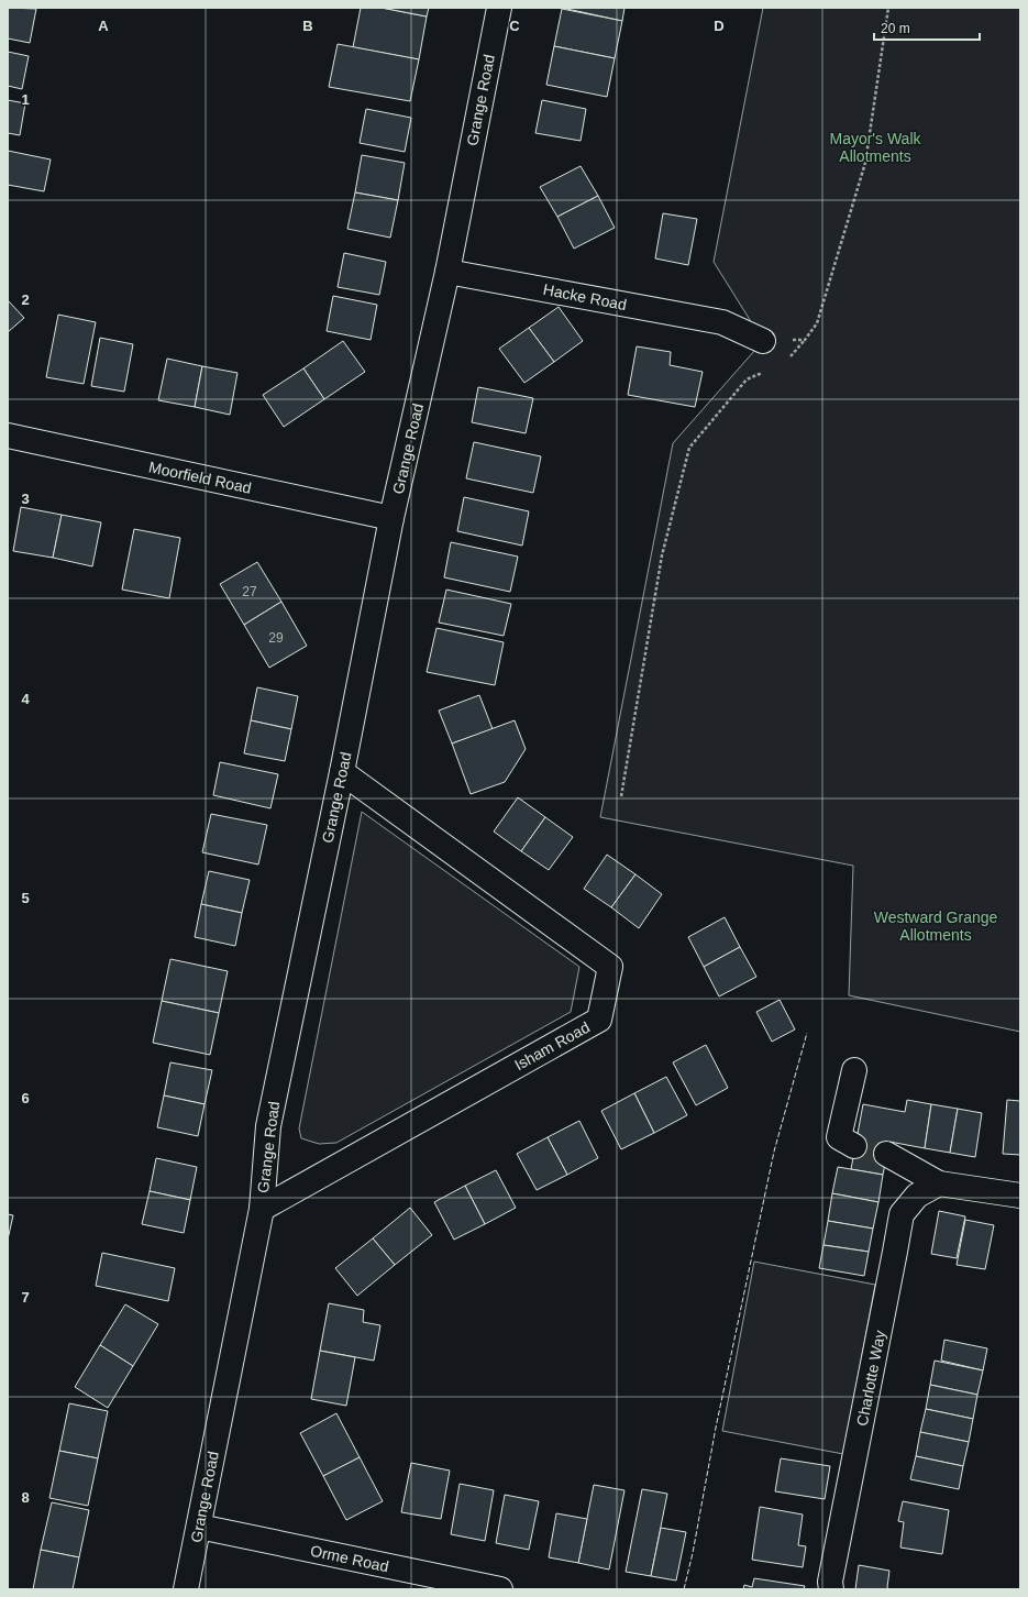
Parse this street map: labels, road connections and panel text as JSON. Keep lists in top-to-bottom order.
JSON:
{
  "streets": {
    "street": [
      "Grange Road",
      "Hacke Road",
      "Moorfield Road",
      "Isham Road",
      "Charlotte Way",
      "Orme Road"
    ]
  },
  "crossings": [
    ["Grange Road", "Hacke Road"],
    ["Grange Road", "Moorfield Road"],
    ["Grange Road", "Isham Road"],
    ["Grange Road", "Orme Road"]
  ],
  "parks": ["Mayor's Walk Allotments", "Westward Grange Allotments"],
  "house_numbers": ["27", "29"],
  "scale_bar": "20 m",
  "grid": {
    "columns": [
      "A",
      "B",
      "C",
      "D"
    ],
    "rows": [
      "1",
      "2",
      "3",
      "4",
      "5",
      "6",
      "7",
      "8"
    ]
  }
}
